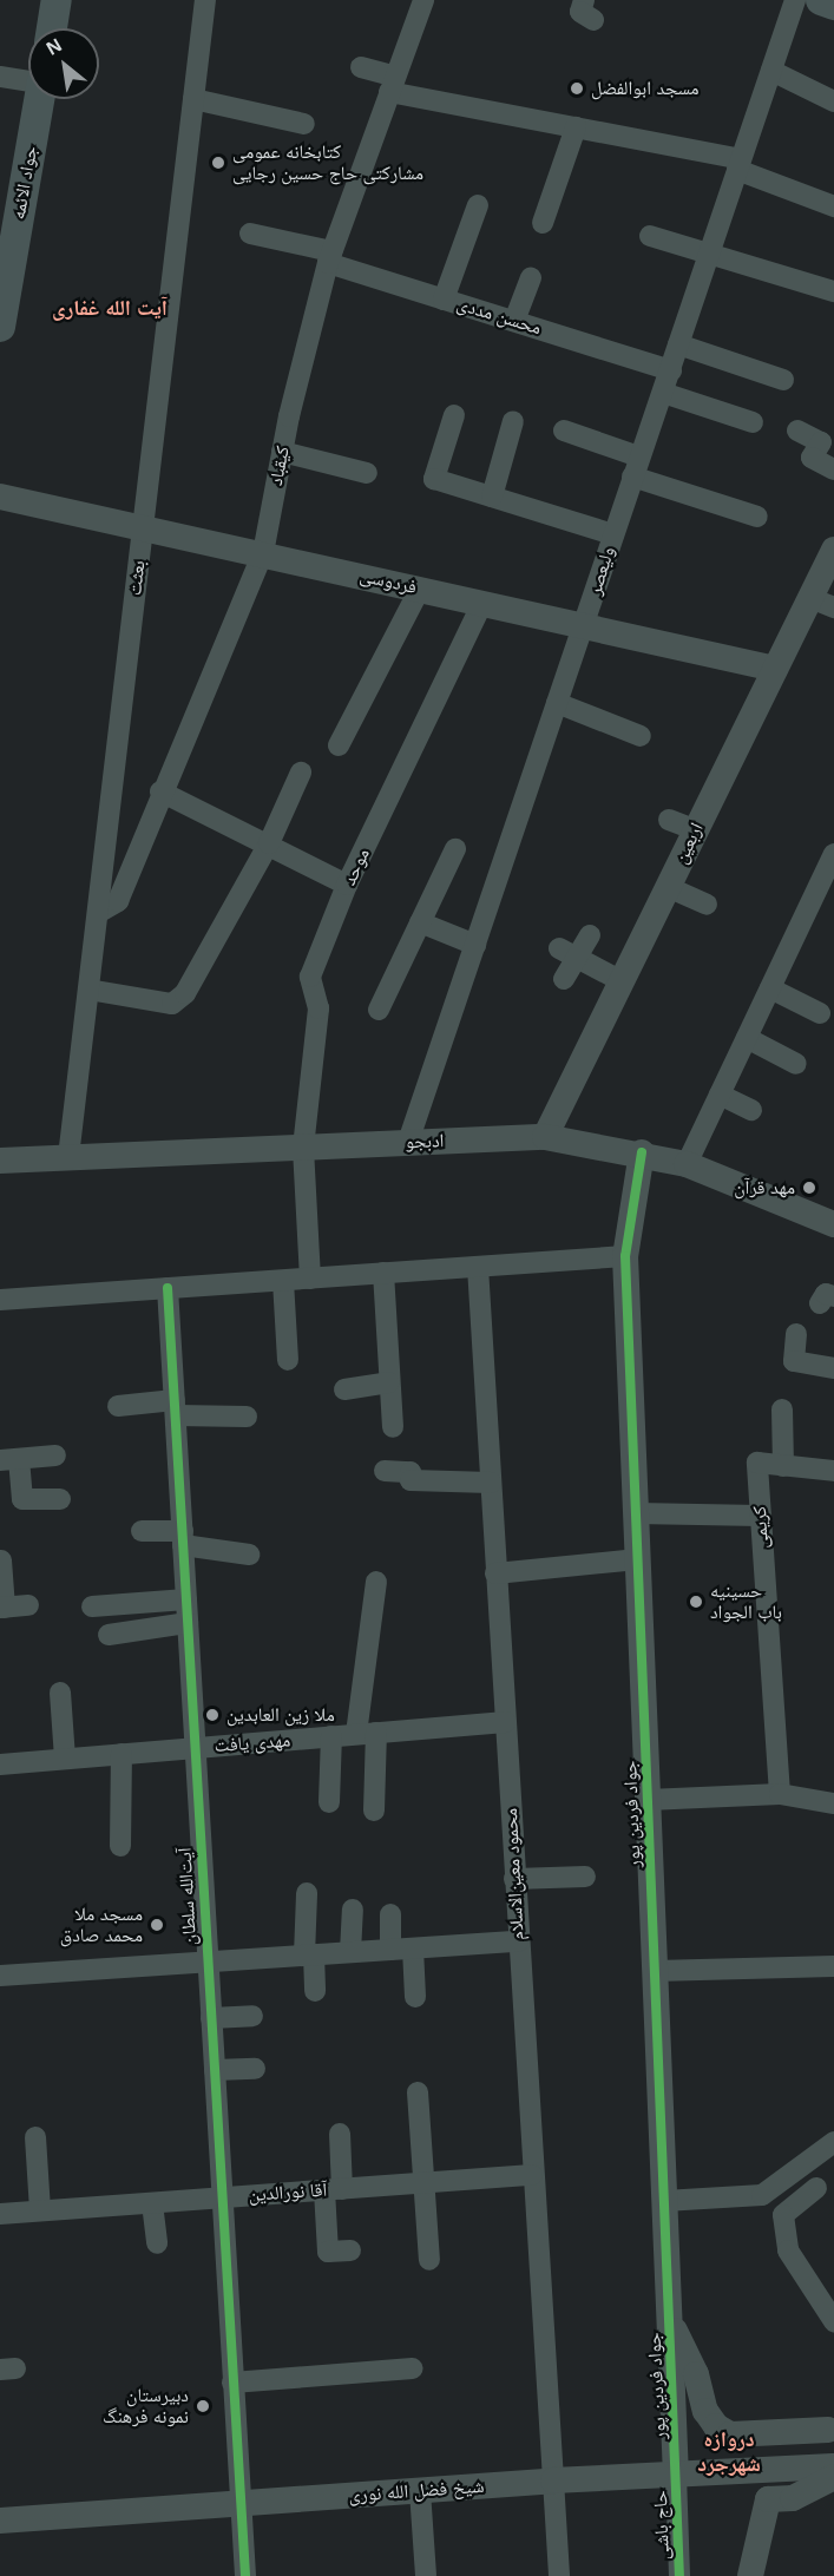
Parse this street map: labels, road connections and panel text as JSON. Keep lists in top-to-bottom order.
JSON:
{
  "streets": {
    "main road": ["جواد الائمه"],
    "street": [
      "محسن مددی",
      "کیقباد",
      "ولیعصر",
      "بعثت",
      "فردوسی",
      "اربعین",
      "موحد",
      "ادبجو",
      "کریمی",
      "مهدی یافت",
      "جواد فردین پور",
      "محمود معین‌الاسلام",
      "آیت‌الله سلطان",
      "آقا نورالدین",
      "شیخ فضل الله نوری",
      "حاج باشی"
    ]
  },
  "crossings": [
    ["محسن مددی", "کیقباد"],
    ["محسن مددی", "ولیعصر"],
    ["کیقباد", "بعثت"],
    ["کیقباد", "فردوسی"],
    ["ولیعصر", "فردوسی"],
    ["ولیعصر", "ادبجو"],
    ["بعثت", "فردوسی"],
    ["بعثت", "ادبجو"],
    ["فردوسی", "اربعین"],
    ["فردوسی", "موحد"],
    ["اربعین", "ادبجو"],
    ["موحد", "ادبجو"],
    ["ادبجو", "جواد فردین پور"],
    ["مهدی یافت", "محمود معین‌الاسلام"],
    ["مهدی یافت", "آیت‌الله سلطان"],
    ["جواد فردین پور", "شیخ فضل الله نوری"],
    ["جواد فردین پور", "حاج باشی"],
    ["محمود معین‌الاسلام", "آقا نورالدین"],
    ["محمود معین‌الاسلام", "شیخ فضل الله نوری"],
    ["آیت‌الله سلطان", "آقا نورالدین"],
    ["آیت‌الله سلطان", "شیخ فضل الله نوری"],
    ["شیخ فضل الله نوری", "حاج باشی"]
  ],
  "districts": ["آیت الله غفاری", "دروازه شهرجرد"],
  "places": [
    "مسجد ابوالفضل",
    "کتابخانه عمومی مشارکتی حاج حسین رجایی",
    "مهد قرآن",
    "حسینیه باب الجواد",
    "ملا زین العابدین",
    "مسجد ملا محمد صادق",
    "دبیرستان نمونه فرهنگ"
  ],
  "north": "top left"
}
